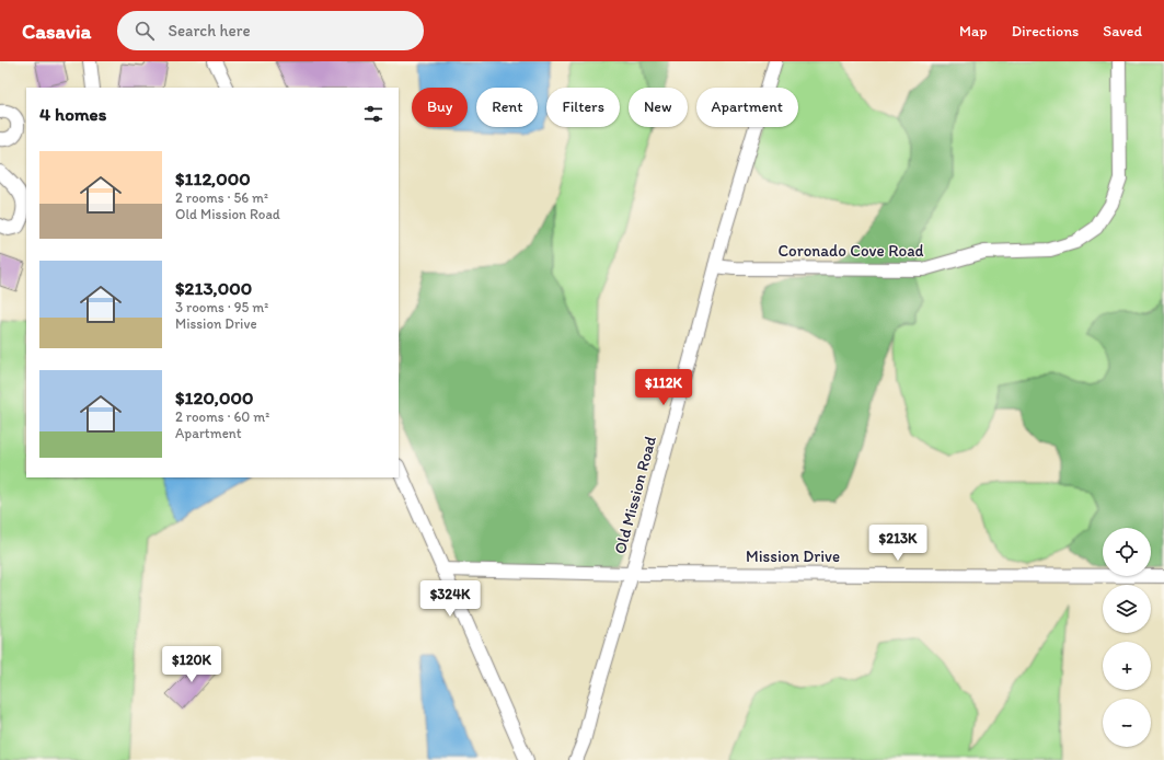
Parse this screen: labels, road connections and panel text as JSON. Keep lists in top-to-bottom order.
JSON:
{
  "streets": {
    "street": ["Coronado Cove Road", "Old Mission Road", "Mission Drive"]
  },
  "crossings": [
    ["Coronado Cove Road", "Old Mission Road"],
    ["Old Mission Road", "Mission Drive"]
  ],
  "page": {
    "header": "Casavia",
    "search": "Search here",
    "nav": ["Map", "Directions", "Saved"],
    "chip": [
      "Buy",
      "Rent",
      "Filters",
      "New",
      "Apartment"
    ],
    "heading": "4 homes",
    "list": [
      {
        "name": "$112,000",
        "note": "2 rooms · 56 m² · Old Mission Road"
      },
      {
        "name": "$213,000",
        "note": "3 rooms · 95 m² · Mission Drive"
      },
      {
        "name": "$120,000",
        "note": "2 rooms · 60 m² · Apartment"
      }
    ],
    "price": [
      "$112K",
      "$213K",
      "$324K",
      "$120K"
    ],
    "map_buttons": ["+", "−"]
  }
}
